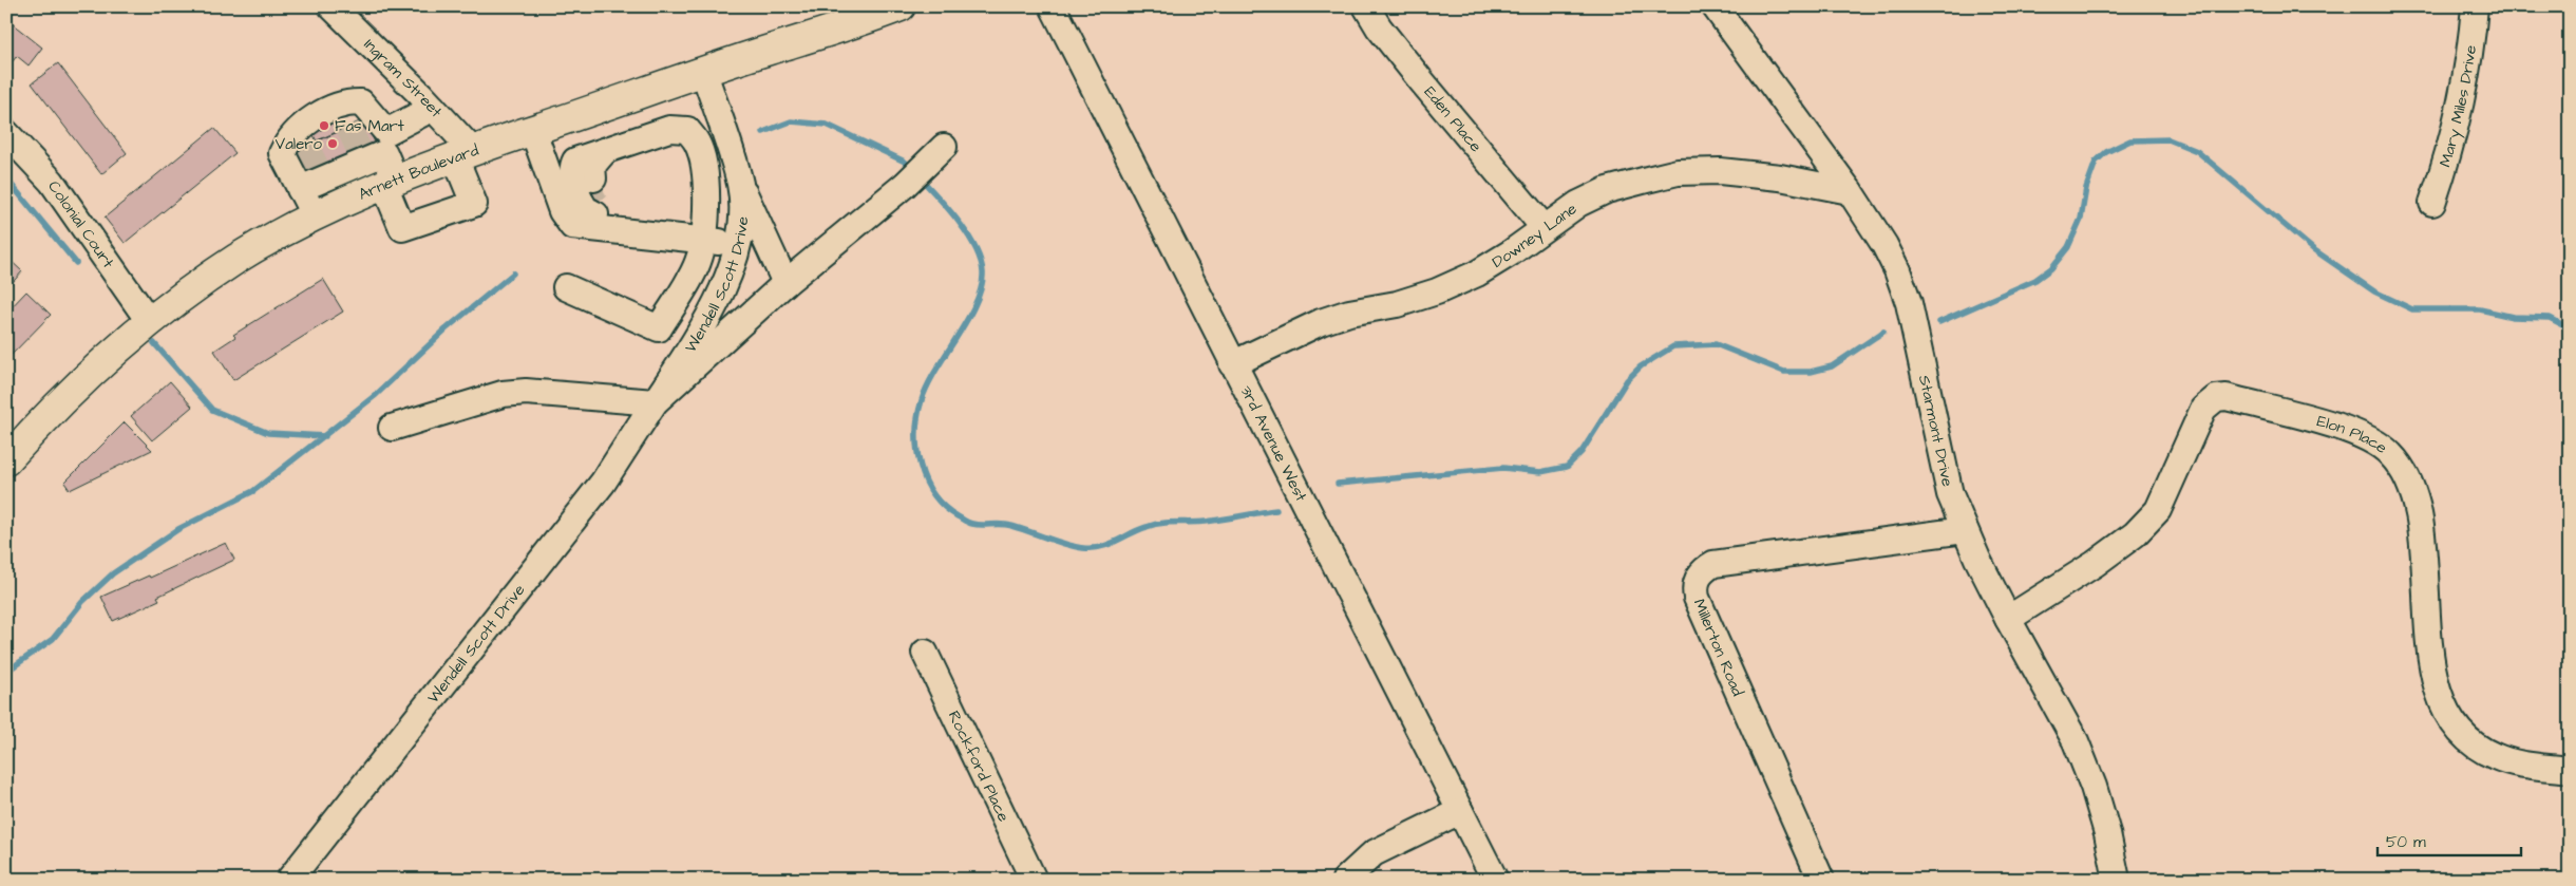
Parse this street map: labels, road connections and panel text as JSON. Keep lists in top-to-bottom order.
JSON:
{
  "streets": {
    "main road": ["Arnett Boulevard"],
    "street": [
      "Ingram Street",
      "Mary Miles Drive",
      "Eden Place",
      "Colonial Court",
      "Downey Lane",
      "Wendell Scott Drive",
      "Starmont Drive",
      "Elon Place",
      "3rd Avenue West",
      "Millerton Road",
      "Rockford Place"
    ]
  },
  "crossings": [
    ["Ingram Street", "Arnett Boulevard"],
    ["Eden Place", "Downey Lane"],
    ["Arnett Boulevard", "Colonial Court"],
    ["Arnett Boulevard", "Wendell Scott Drive"],
    ["Downey Lane", "Starmont Drive"],
    ["Downey Lane", "3rd Avenue West"],
    ["Starmont Drive", "Elon Place"],
    ["Starmont Drive", "Millerton Road"]
  ],
  "places": ["Fas Mart", "Valero"],
  "scale_bar": "50 m"
}
